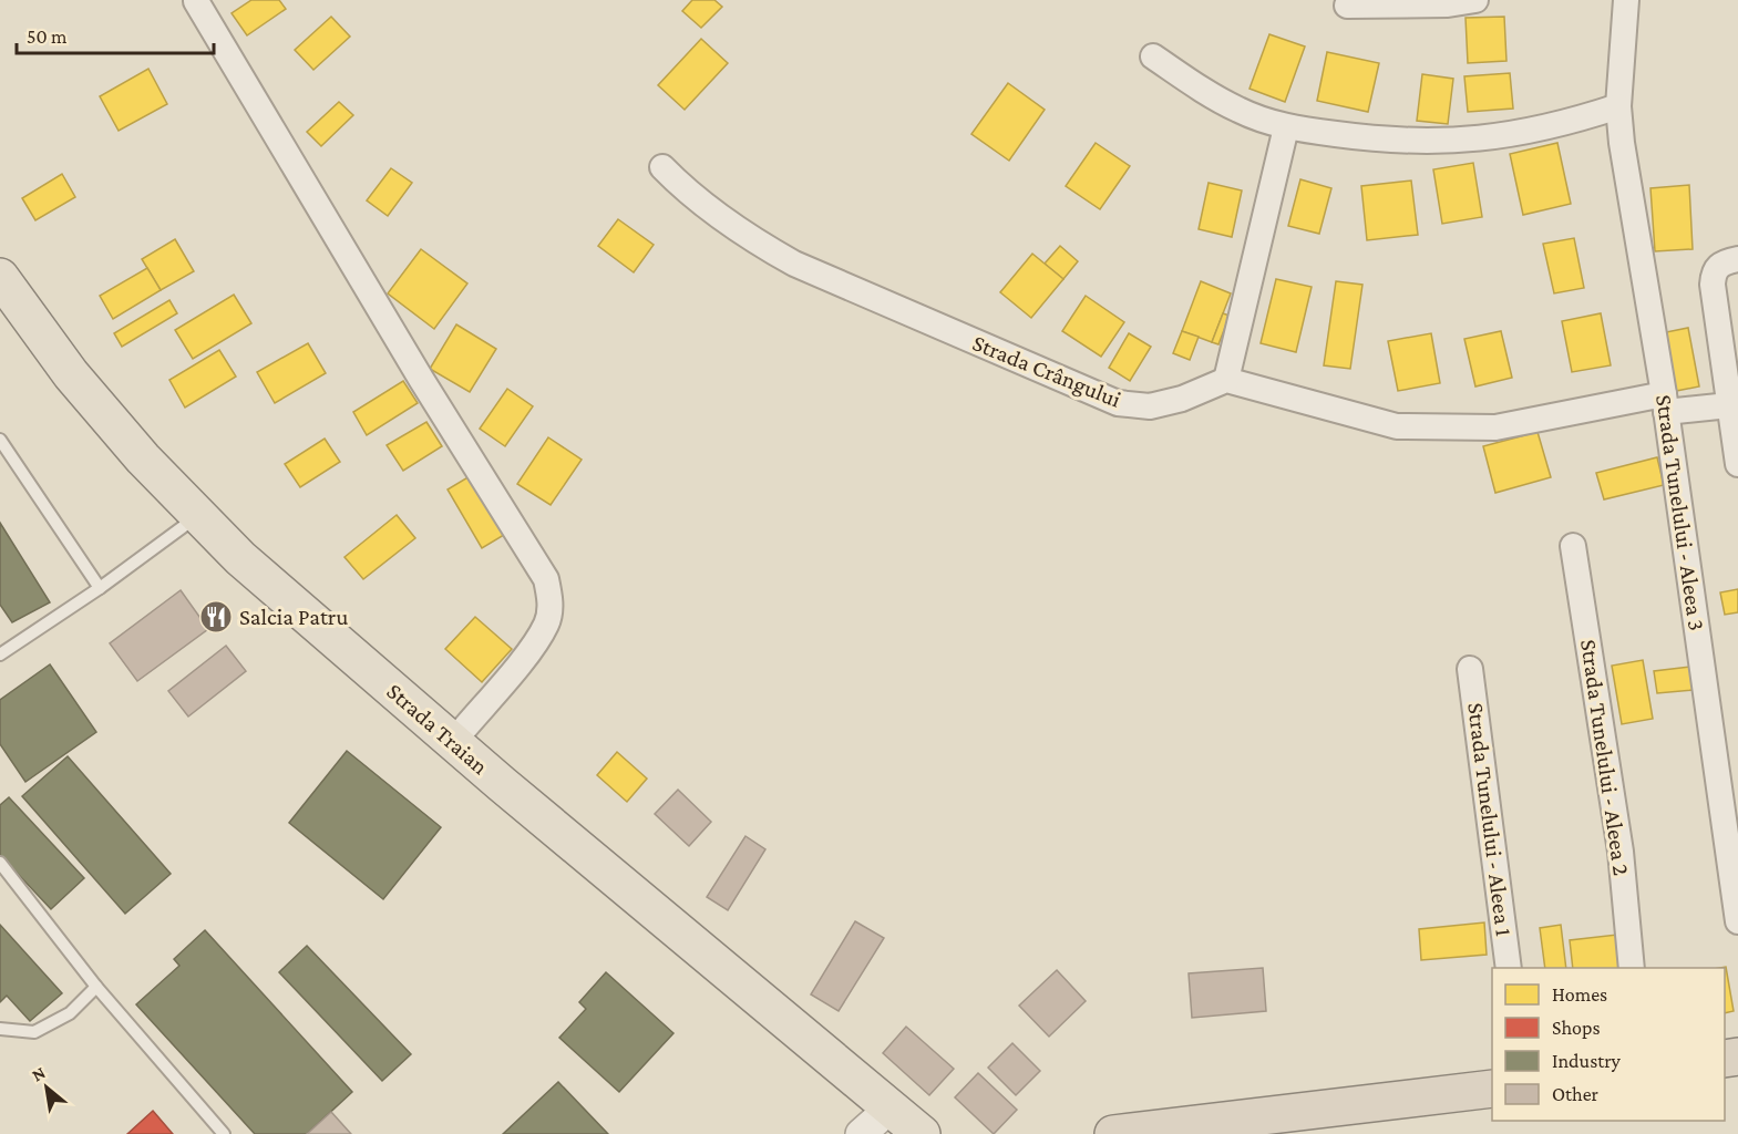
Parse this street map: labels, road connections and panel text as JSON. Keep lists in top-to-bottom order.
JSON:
{
  "streets": {
    "main road": ["Strada Traian"],
    "street": [
      "Strada Crângului",
      "Strada Tunelului - Aleea 3",
      "Strada Tunelului - Aleea 2",
      "Strada Tunelului - Aleea 1"
    ]
  },
  "places": {
    "restaurant": ["Salcia Patru"]
  },
  "legend": [
    "Homes",
    "Shops",
    "Industry",
    "Other"
  ],
  "scale_bar": "50 m",
  "north": "top left"
}
